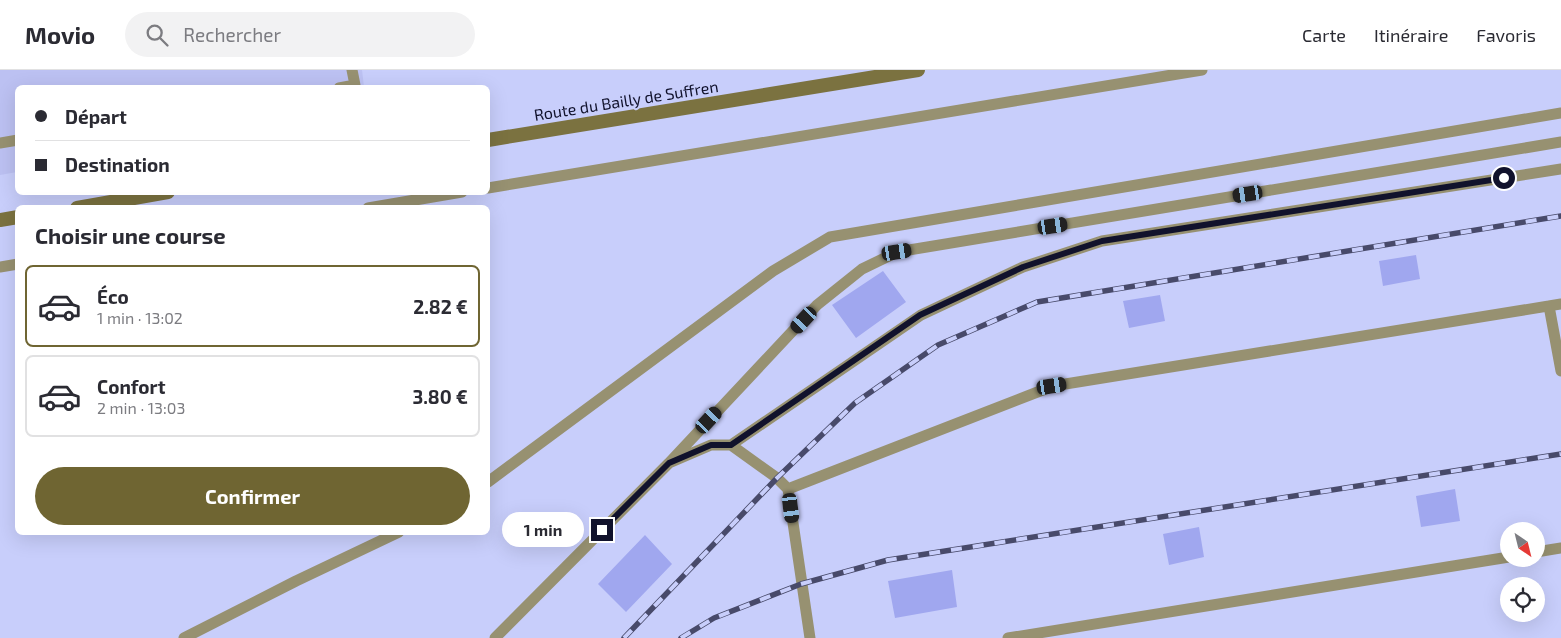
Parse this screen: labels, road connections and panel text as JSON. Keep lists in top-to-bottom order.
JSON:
{
  "streets": {
    "main road": ["Route du Bailly de Suffren"]
  },
  "north": "bottom right",
  "page": {
    "header": "Movio",
    "search": "Rechercher",
    "nav": ["Carte", "Itinéraire", "Favoris"],
    "banner": ["Départ", "Destination"],
    "heading": "Choisir une course",
    "list": [
      {
        "name": "Éco",
        "note": "1 min · 13:02",
        "value": "2.82 €"
      },
      {
        "name": "Confort",
        "note": "2 min · 13:03",
        "value": "3.80 €"
      }
    ],
    "buttons": "Confirmer",
    "bubble": "1 min"
  }
}
